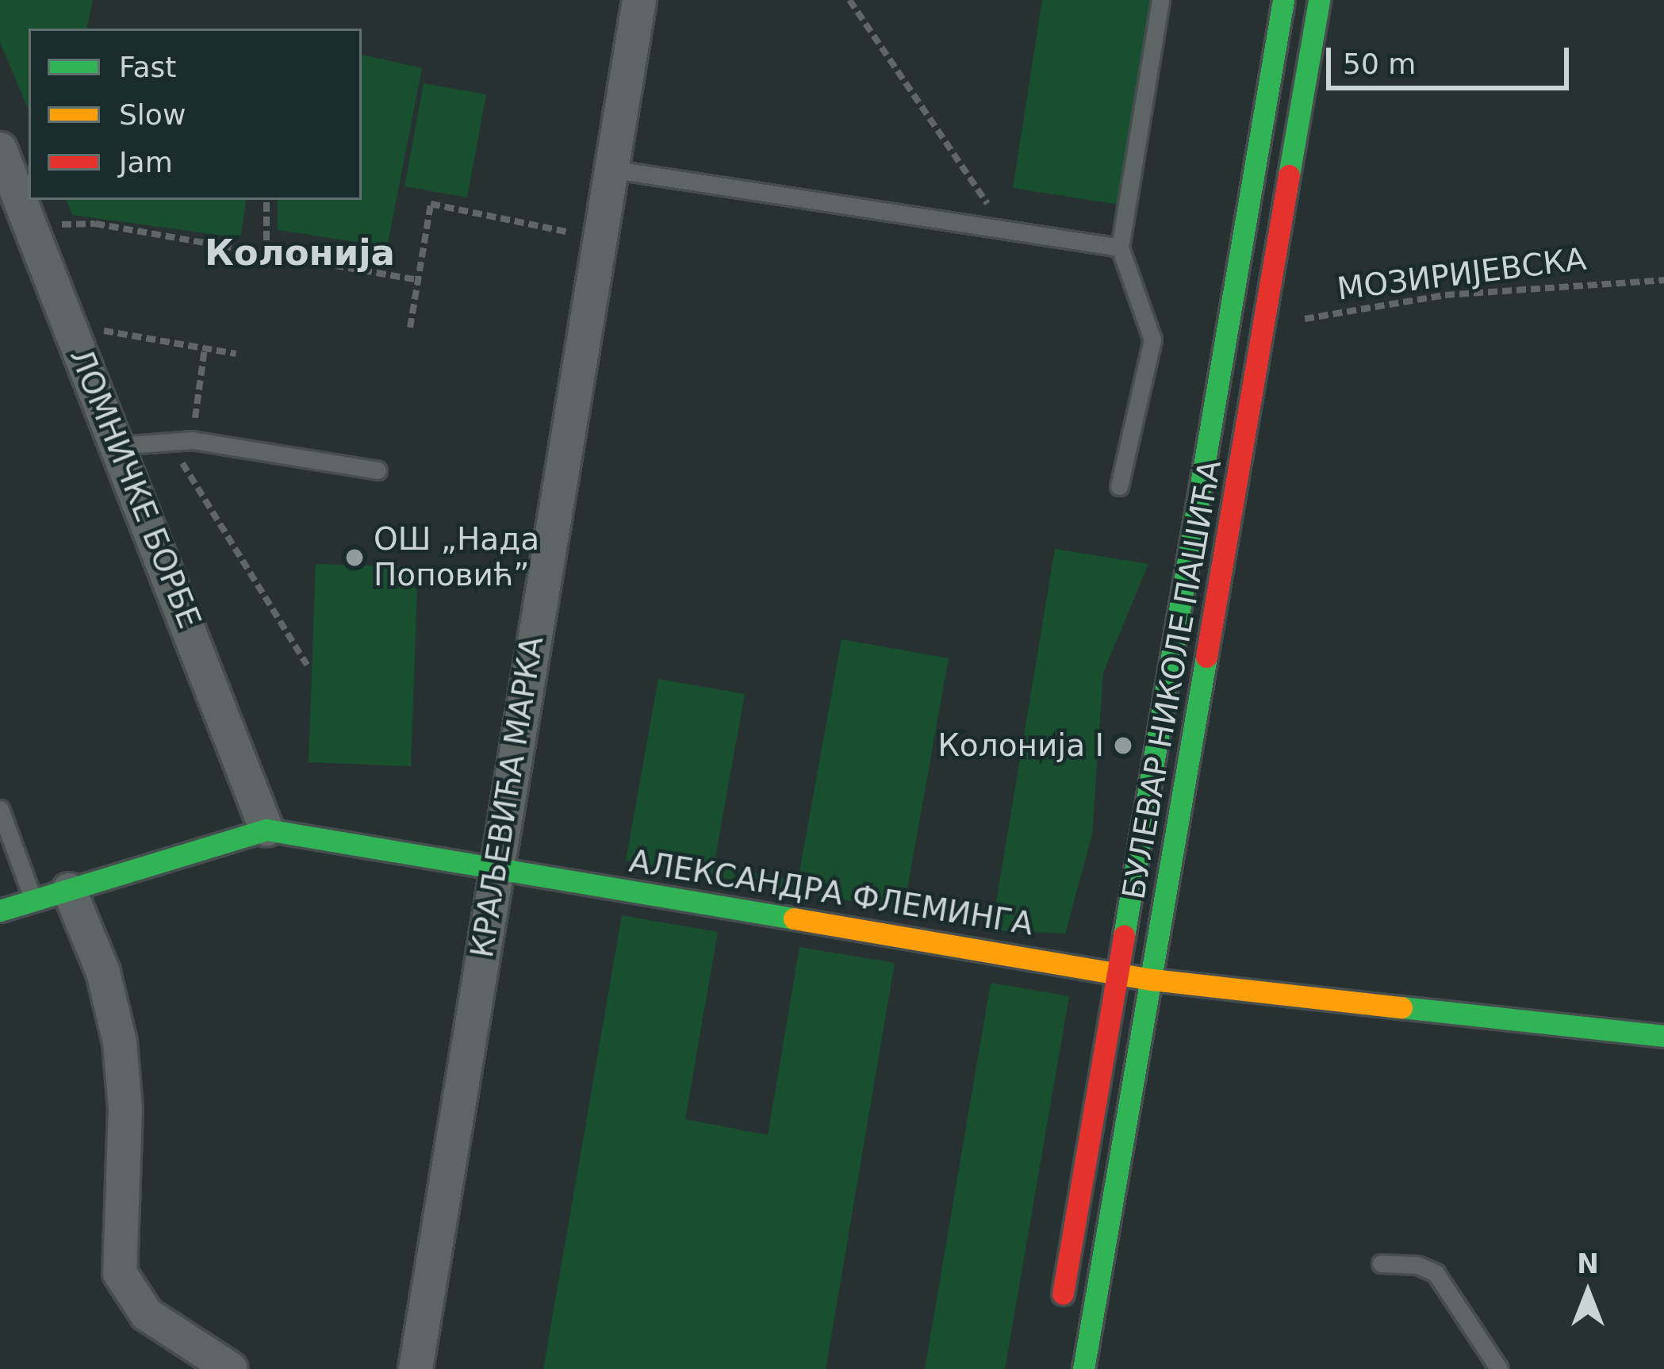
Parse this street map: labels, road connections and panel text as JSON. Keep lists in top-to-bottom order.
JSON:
{
  "streets": {
    "main road": ["БУЛЕВАР НИКОЛЕ ПАШИЋА", "АЛЕКСАНДРА ФЛЕМИНГА"],
    "street": ["ЛОМНИЧКЕ БОРБЕ", "КРАЉЕВИЋА МАРКА"],
    "path": ["МОЗИРИЈЕВСКА"]
  },
  "crossings": [
    ["МОЗИРИЈЕВСКА", "БУЛЕВАР НИКОЛЕ ПАШИЋА"],
    ["ЛОМНИЧКЕ БОРБЕ", "АЛЕКСАНДРА ФЛЕМИНГА"],
    ["БУЛЕВАР НИКОЛЕ ПАШИЋА", "АЛЕКСАНДРА ФЛЕМИНГА"],
    ["КРАЉЕВИЋА МАРКА", "АЛЕКСАНДРА ФЛЕМИНГА"]
  ],
  "districts": ["Колонија"],
  "places": ["ОШ „Нада Поповић”", "Колонија I"],
  "legend": ["Fast", "Slow", "Jam"],
  "scale_bar": "50 m",
  "north": "top"
}
